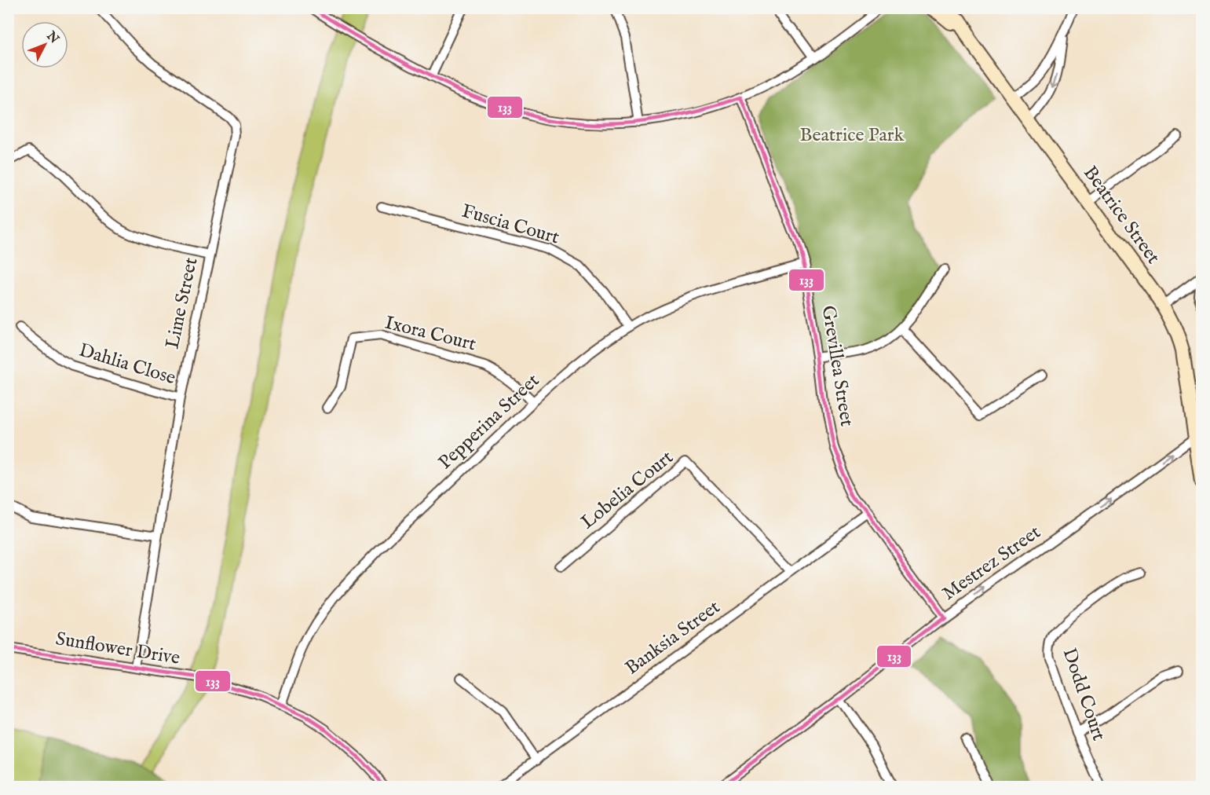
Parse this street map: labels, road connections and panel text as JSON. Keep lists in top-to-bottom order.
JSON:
{
  "streets": {
    "street": [
      "Beatrice Street",
      "Fuscia Court",
      "Lime Street",
      "Ixora Court",
      "Dahlia Close",
      "Grevillea Street",
      "Pepperina Street",
      "Lobelia Court",
      "Mestrez Street",
      "Banksia Street",
      "Sunflower Drive",
      "Dodd Court"
    ]
  },
  "crossings": [
    ["Beatrice Street", "Mestrez Street"],
    ["Fuscia Court", "Pepperina Street"],
    ["Lime Street", "Dahlia Close"],
    ["Lime Street", "Sunflower Drive"],
    ["Ixora Court", "Pepperina Street"],
    ["Grevillea Street", "Pepperina Street"],
    ["Grevillea Street", "Mestrez Street"],
    ["Grevillea Street", "Banksia Street"],
    ["Pepperina Street", "Sunflower Drive"],
    ["Lobelia Court", "Banksia Street"]
  ],
  "one_way": ["Mestrez Street"],
  "parks": ["Beatrice Park"],
  "lines": ["transit line 133"],
  "north": "top right"
}
